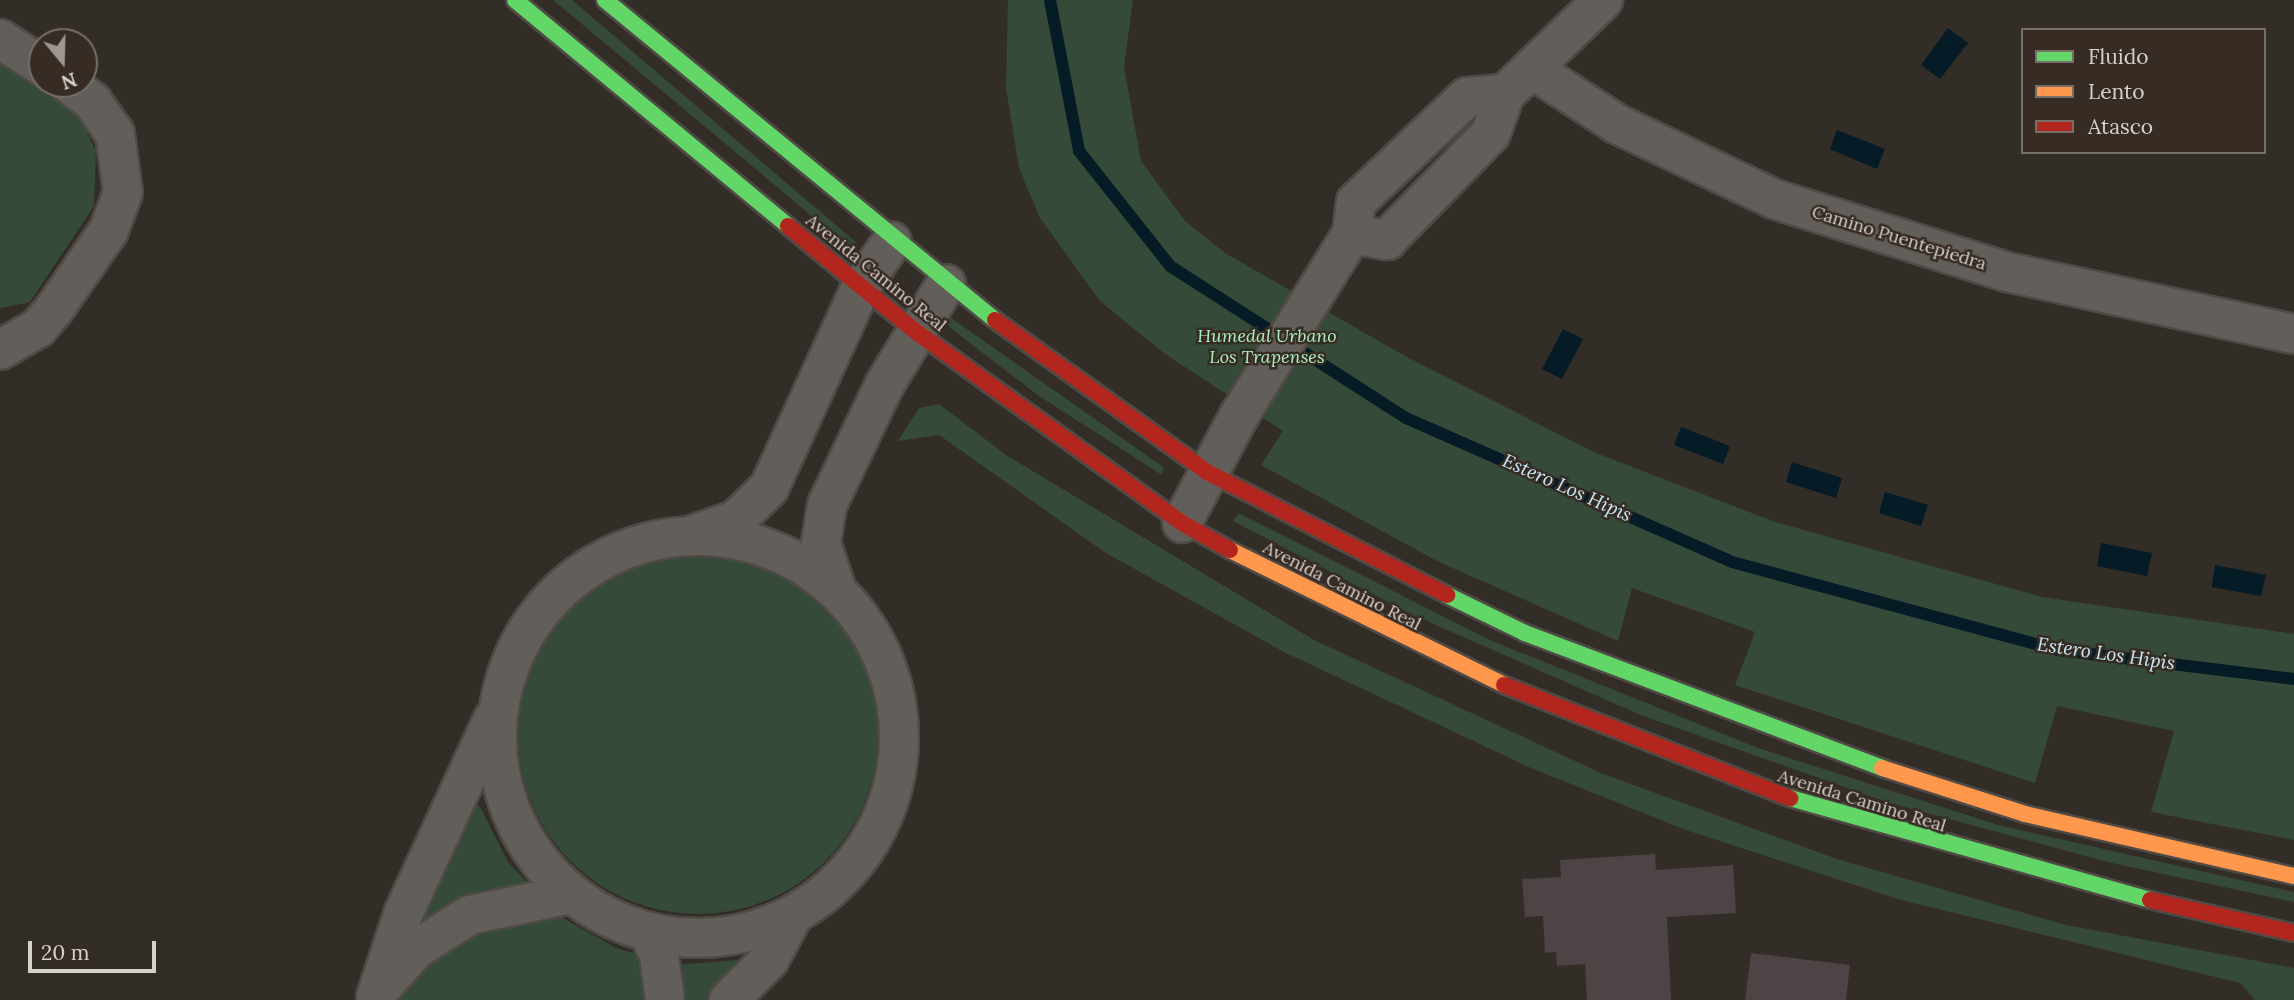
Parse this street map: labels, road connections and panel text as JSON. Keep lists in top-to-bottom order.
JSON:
{
  "streets": {
    "main road": ["Avenida Camino Real"],
    "street": ["Camino Puentepiedra"]
  },
  "water": ["Estero Los Hipis"],
  "parks": ["Humedal Urbano Los Trapenses"],
  "legend": ["Fluido", "Lento", "Atasco"],
  "scale_bar": "20 m",
  "north": "bottom"
}
